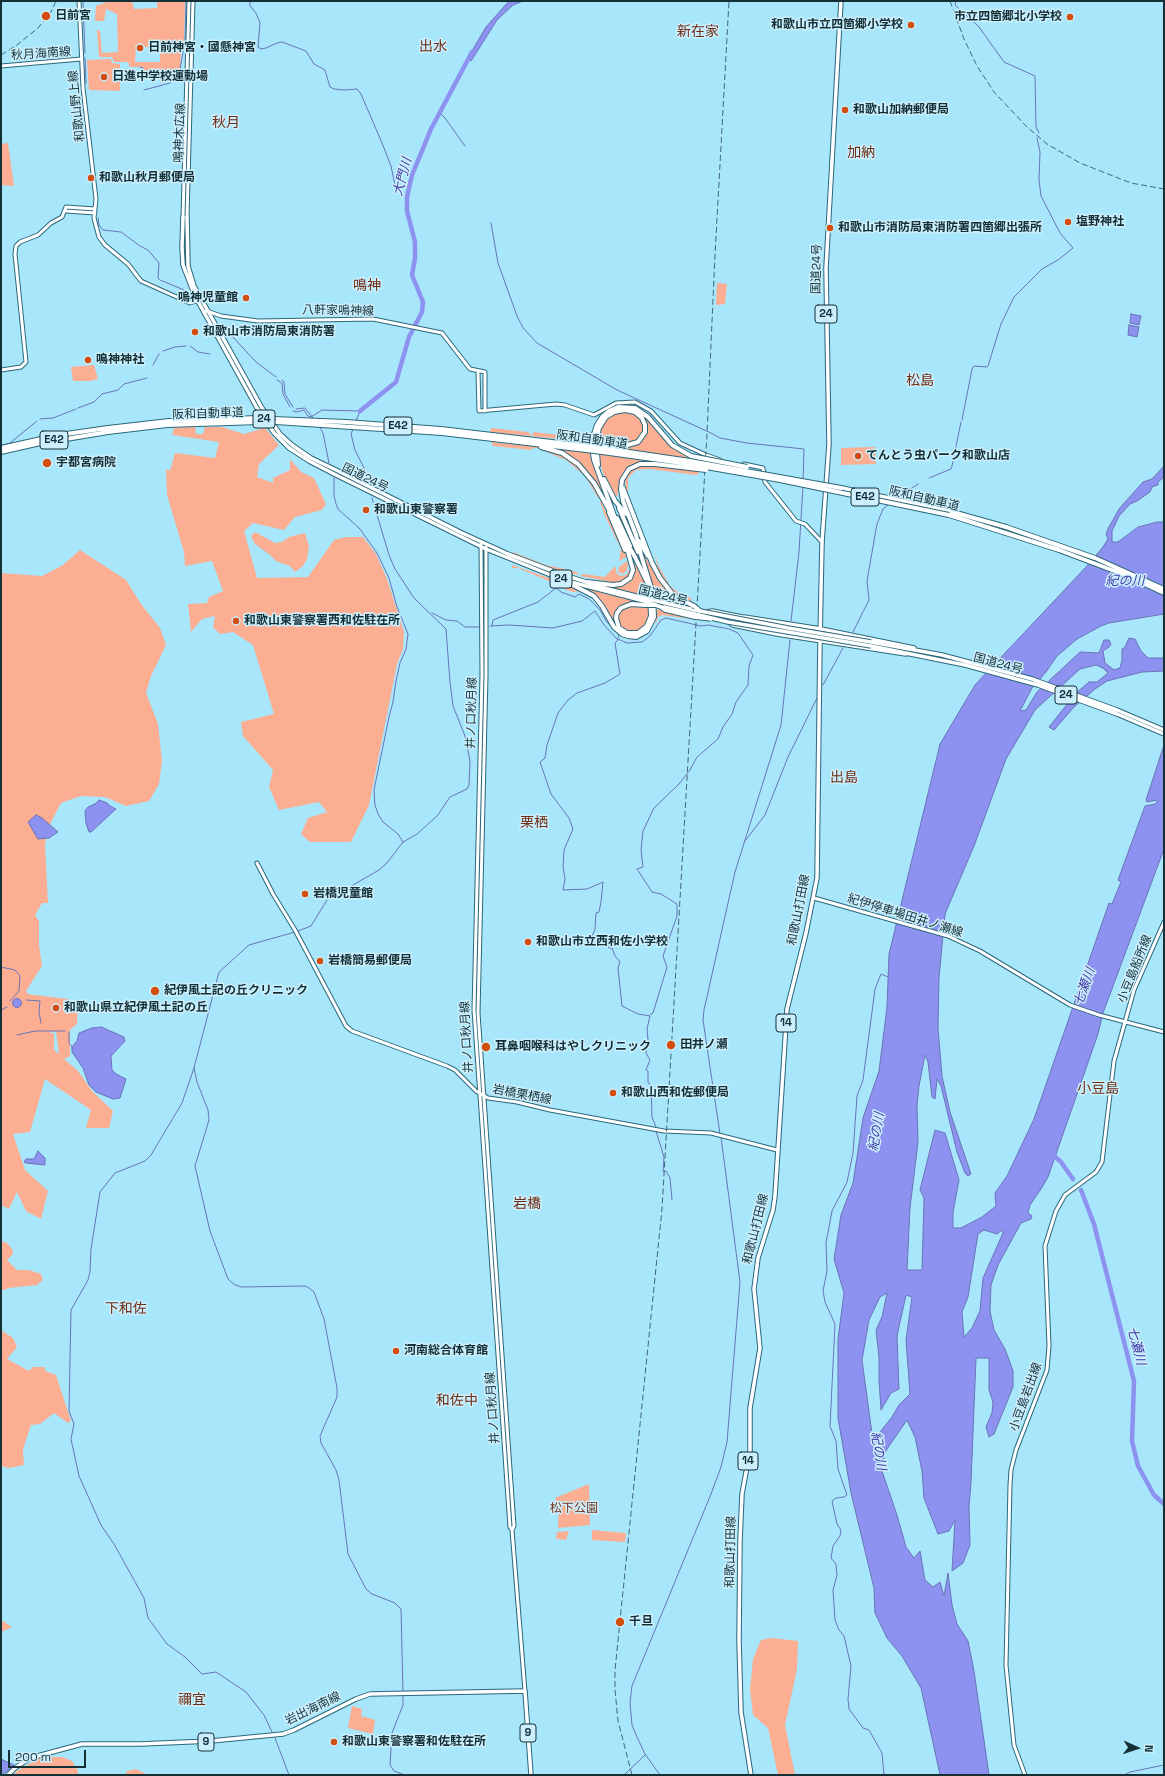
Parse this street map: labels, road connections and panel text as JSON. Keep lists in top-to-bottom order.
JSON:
{
  "streets": {
    "highway": ["阪和自動車道", "E42"],
    "main road": [
      "秋月海南線",
      "和歌山野上線",
      "鳴神木広線",
      "国道24号",
      "八軒家鳴神線",
      "24",
      "井ノ口秋月線",
      "和歌山打田線",
      "紀伊停車場田井ノ瀬線",
      "小豆島船所線",
      "14",
      "岩橋栗栖線",
      "小豆島岩出線",
      "岩出海南線",
      "9"
    ]
  },
  "crossings": [
    ["秋月海南線", "和歌山野上線"],
    ["鳴神木広線", "国道24号"],
    ["国道24号", "八軒家鳴神線"],
    ["国道24号", "24"],
    ["国道24号", "井ノ口秋月線"],
    ["国道24号", "和歌山打田線"],
    ["24", "和歌山打田線"],
    ["井ノ口秋月線", "岩橋栗栖線"],
    ["井ノ口秋月線", "岩出海南線"],
    ["井ノ口秋月線", "9"],
    ["和歌山打田線", "紀伊停車場田井ノ瀬線"],
    ["和歌山打田線", "岩橋栗栖線"],
    ["紀伊停車場田井ノ瀬線", "小豆島船所線"],
    ["紀伊停車場田井ノ瀬線", "小豆島岩出線"],
    ["小豆島船所線", "小豆島岩出線"],
    ["岩出海南線", "9"]
  ],
  "districts": [
    "新在家",
    "出水",
    "秋月",
    "加納",
    "鳴神",
    "松島",
    "出島",
    "栗栖",
    "小豆島",
    "岩橋",
    "下和佐",
    "和佐中",
    "禰宜"
  ],
  "water": ["大門川", "紀の川", "七瀬川"],
  "parks": ["松下公園"],
  "places": [
    "日前宮",
    "市立四箇郷北小学校",
    "和歌山市立四箇郷小学校",
    "日前神宮・國懸神宮",
    "日進中学校運動場",
    "和歌山加納郵便局",
    "和歌山秋月郵便局",
    "塩野神社",
    "和歌山市消防局東消防署四箇郷出張所",
    "嗚神児童館",
    "和歌山市消防局東消防署",
    "鳴神神社",
    "てんとう虫パーク和歌山店",
    "宇都宮病院",
    "和歌山東警察署",
    "和歌山東警察署西和佐駐在所",
    "岩橋児童館",
    "和歌山市立西和佐小学校",
    "岩橋簡易郵便局",
    "紀伊風土記の丘クリニック",
    "和歌山県立紀伊風土記の丘",
    "田井ノ瀬",
    "耳鼻咽喉科はやしクリニック",
    "和歌山西和佐郵便局",
    "河南総合体育館",
    "千旦",
    "和歌山東警察署和佐駐在所"
  ],
  "scale_bar": "200 m",
  "north": "right"
}
